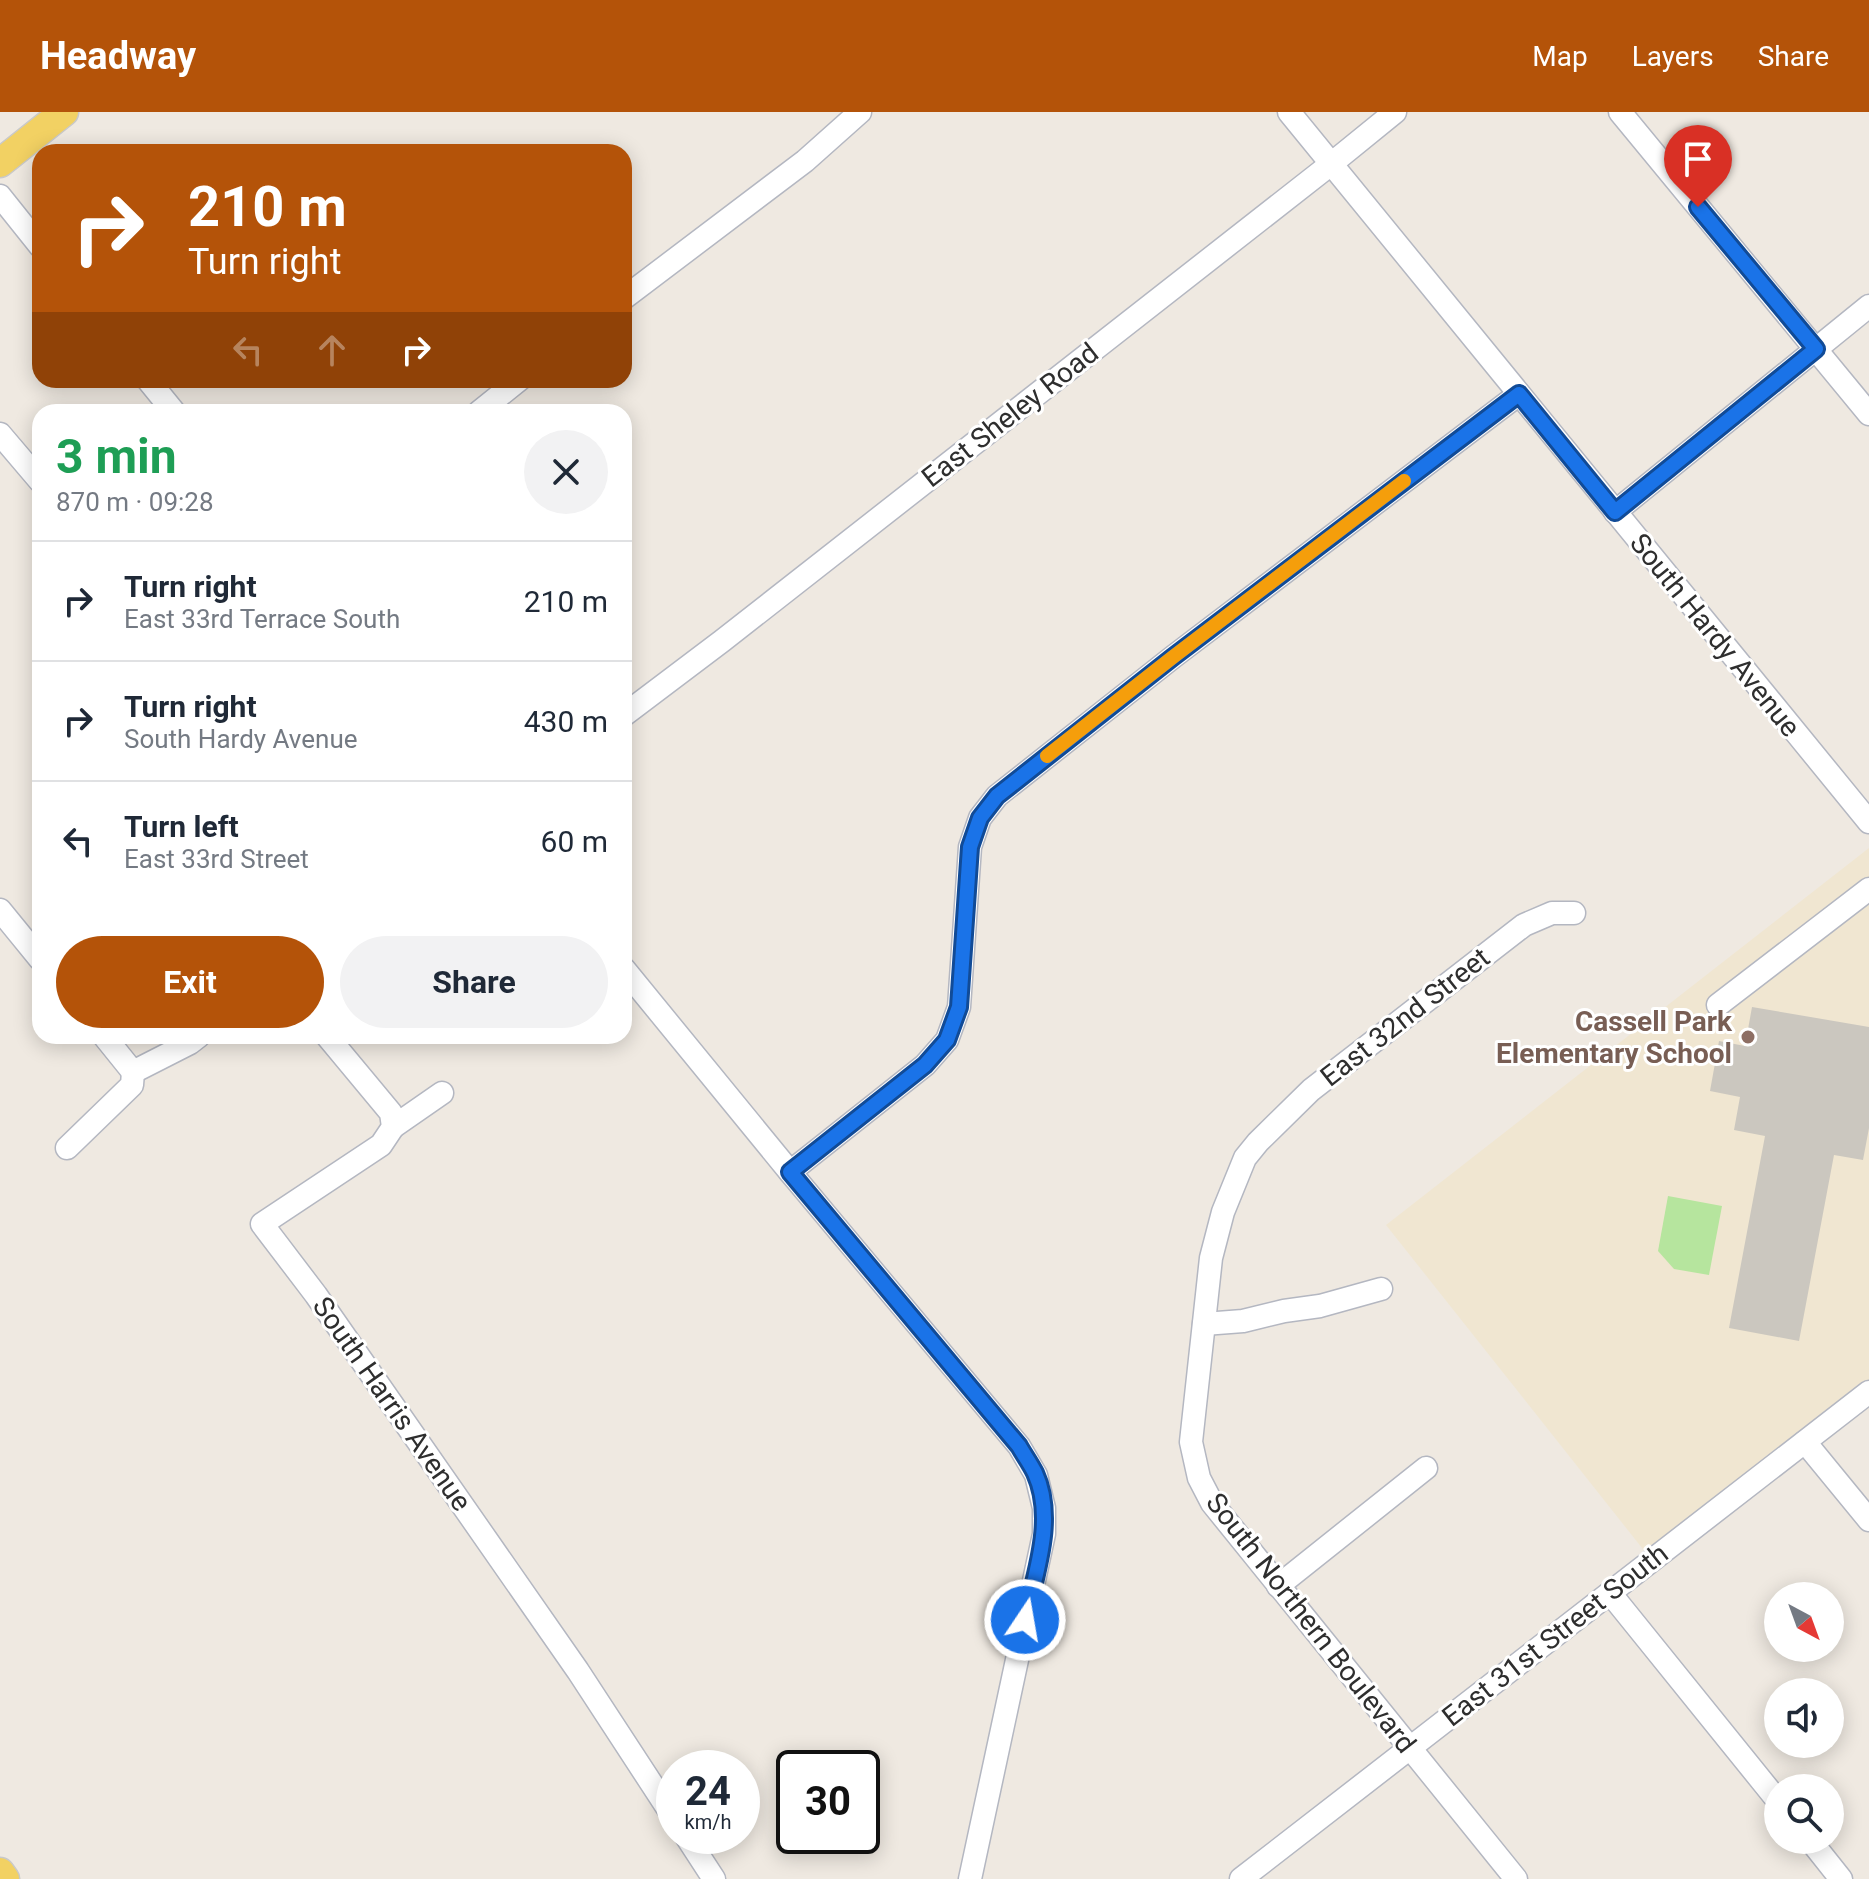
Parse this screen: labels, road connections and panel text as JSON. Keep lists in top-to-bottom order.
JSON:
{
  "streets": {
    "street": [
      "East Sheley Road",
      "South Hardy Avenue",
      "East 32nd Street",
      "South Harris Avenue",
      "South Northern Boulevard",
      "East 31st Street South"
    ]
  },
  "crossings": [
    ["East Sheley Road", "South Hardy Avenue"],
    ["East 32nd Street", "South Northern Boulevard"],
    ["South Northern Boulevard", "East 31st Street South"]
  ],
  "places": ["Cassell Park Elementary School"],
  "north": "bottom right",
  "page": {
    "header": "Headway",
    "nav": ["Map", "Layers", "Share"],
    "turn": ["210 m", "Turn right"],
    "heading": ["3 min", "870 m · 09:28"],
    "list": [
      {
        "name": "Turn right",
        "note": "East 33rd Terrace South",
        "value": "210 m"
      },
      {
        "name": "Turn right",
        "note": "South Hardy Avenue",
        "value": "430 m"
      },
      {
        "name": "Turn left",
        "note": "East 33rd Street",
        "value": "60 m"
      }
    ],
    "buttons": ["Exit", "Share"],
    "speed": "24 km/h",
    "limit": "30"
  }
}
